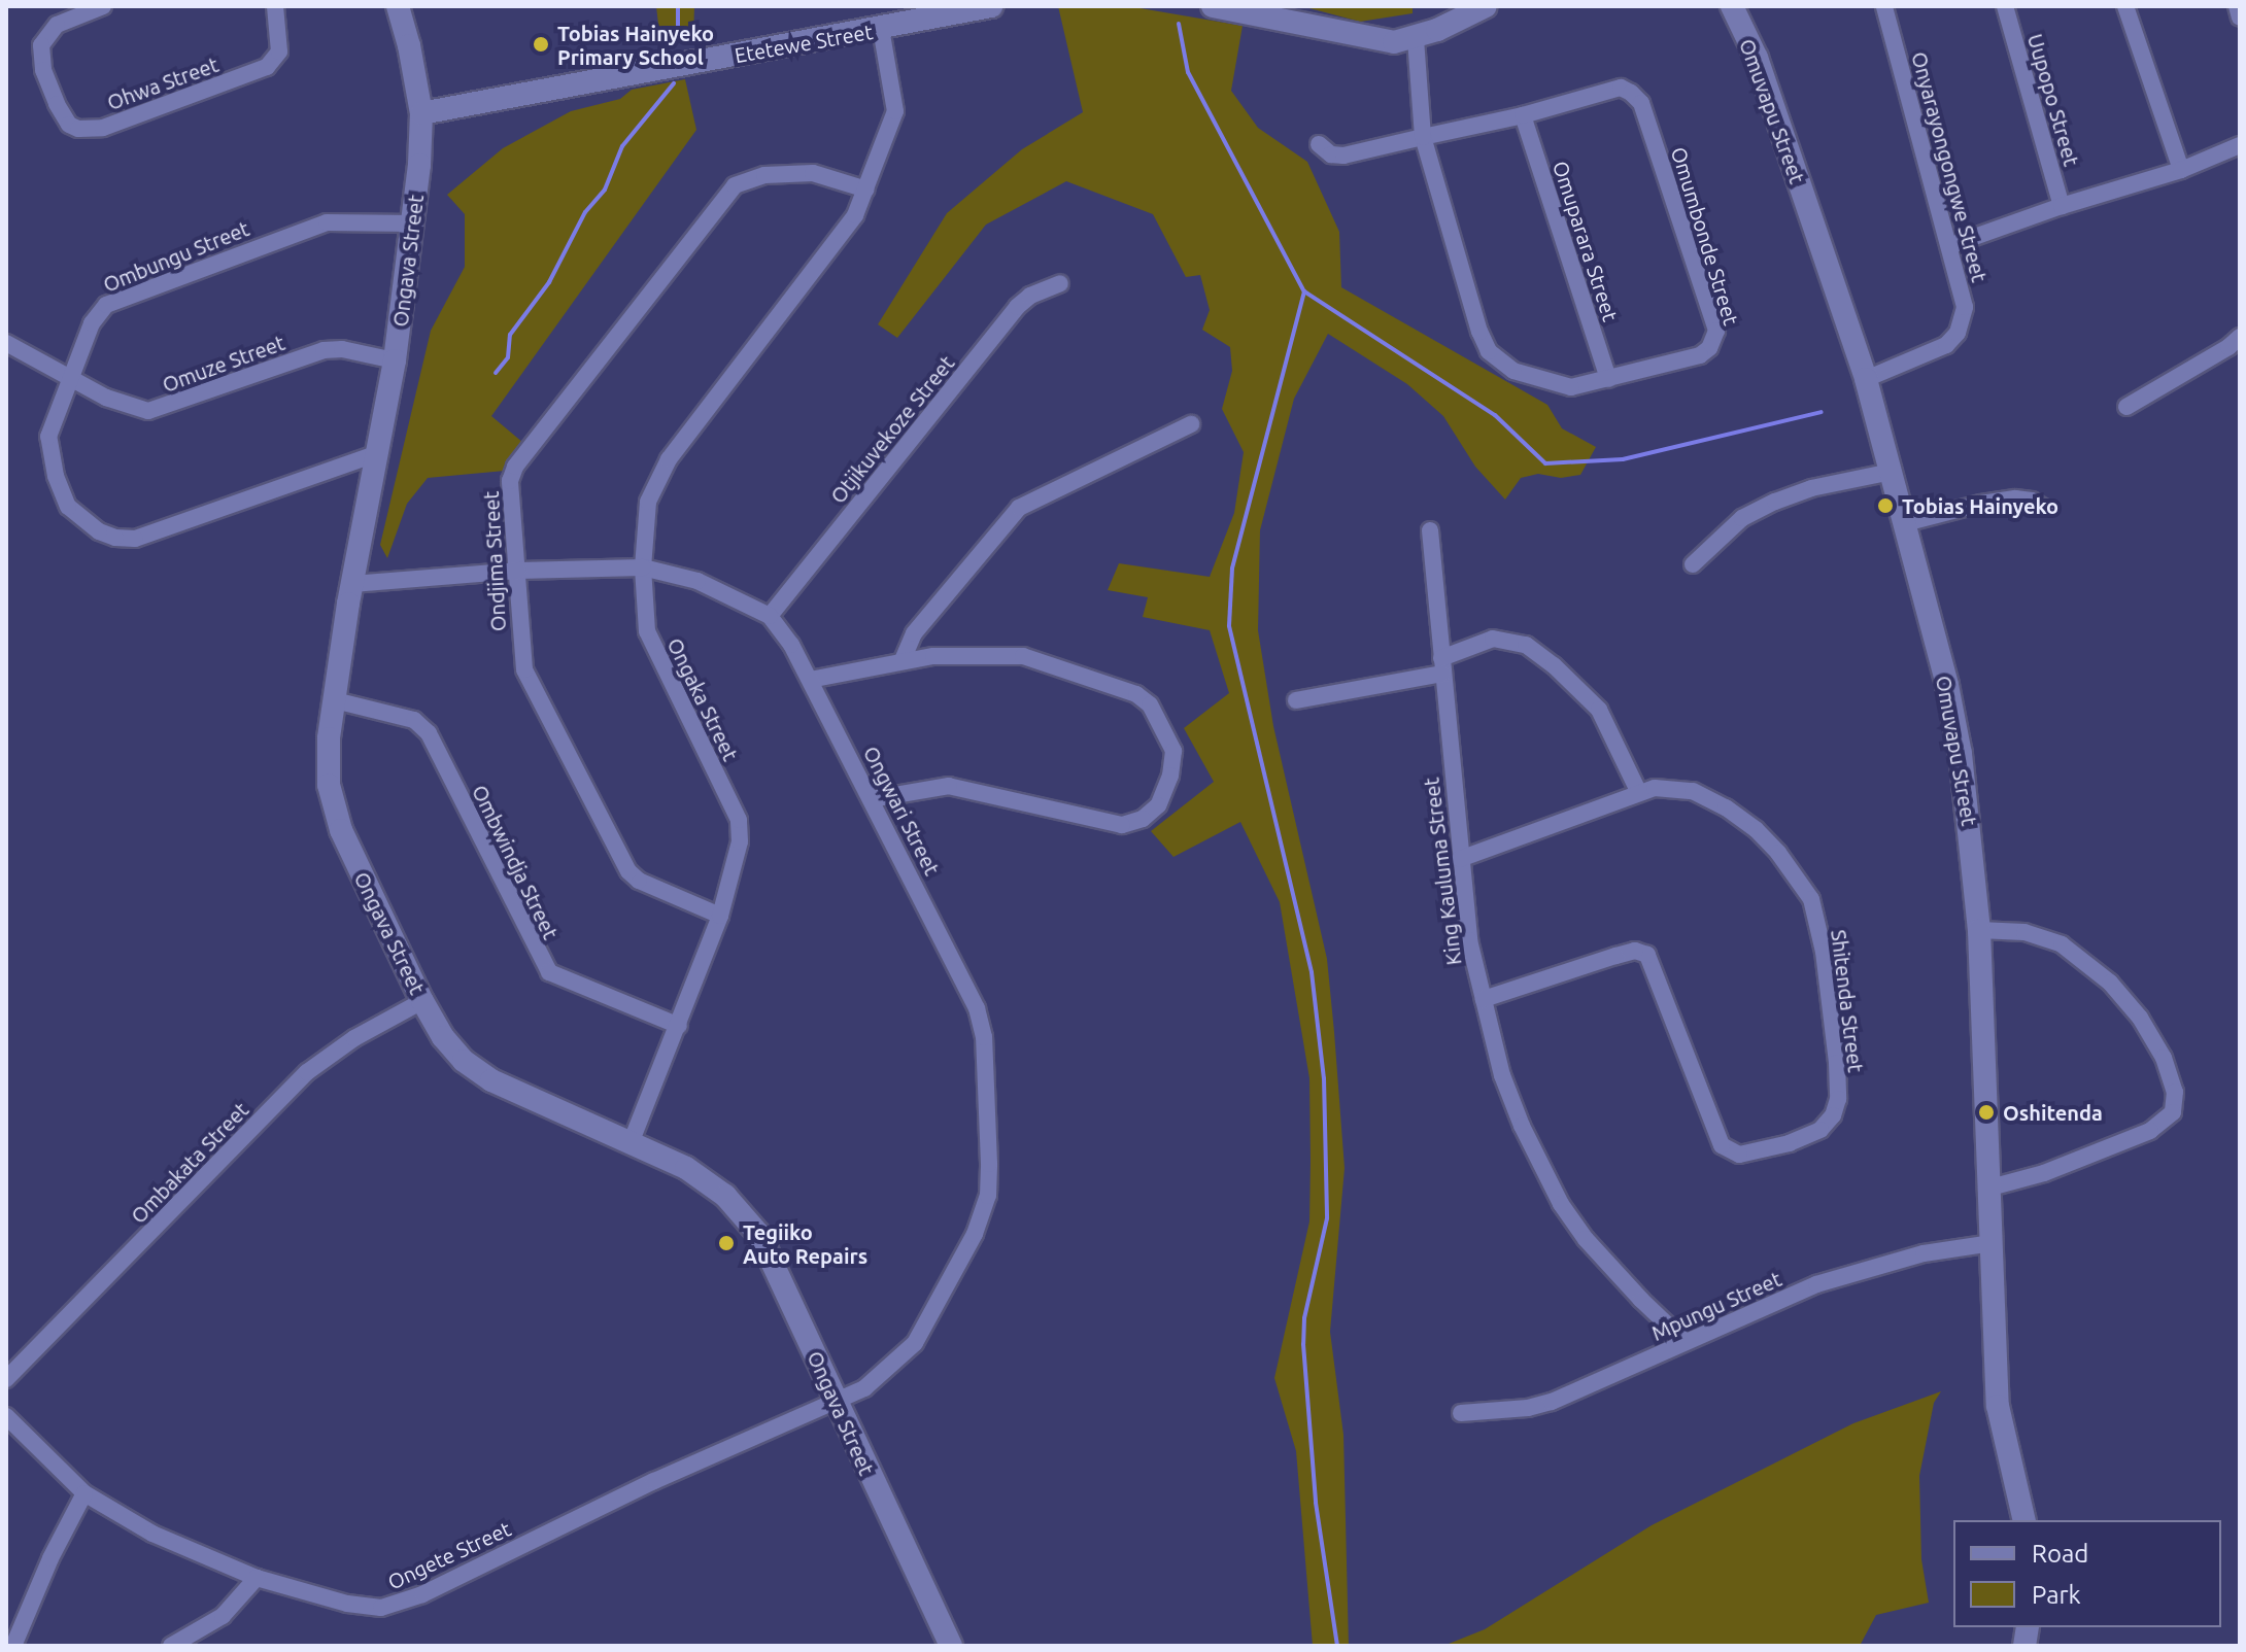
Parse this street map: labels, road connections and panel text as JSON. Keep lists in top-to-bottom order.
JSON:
{
  "streets": {
    "street": [
      "Etetewe Street",
      "Ohwa Street",
      "Uupopo Street",
      "Omuvapu Street",
      "Onyarayongongwe Street",
      "Omumbonde Street",
      "Omuparara Street",
      "Ombungu Street",
      "Ongava Street",
      "Omuze Street",
      "Otjikuvekoze Street",
      "Ondjima Street",
      "Ongaka Street",
      "Ongwari Street",
      "Ombwindja Street",
      "King Kauluma Street",
      "Shitenda Street",
      "Ombakata Street",
      "Mpungu Street",
      "Ongete Street"
    ]
  },
  "crossings": [
    ["Etetewe Street", "Ongava Street"],
    ["Etetewe Street", "Ongaka Street"],
    ["Omuvapu Street", "Onyarayongongwe Street"],
    ["Omuvapu Street", "Mpungu Street"],
    ["Omumbonde Street", "Omuparara Street"],
    ["Ombungu Street", "Ongava Street"],
    ["Ombungu Street", "Omuze Street"],
    ["Ongava Street", "Omuze Street"],
    ["Ongava Street", "Ongaka Street"],
    ["Ongava Street", "Ongwari Street"],
    ["Ongava Street", "Ombwindja Street"],
    ["Ongava Street", "Ombakata Street"],
    ["Ongava Street", "Ongete Street"],
    ["Otjikuvekoze Street", "Ongwari Street"],
    ["Ondjima Street", "Ongaka Street"],
    ["Ondjima Street", "Ongwari Street"],
    ["Ongaka Street", "Ongwari Street"],
    ["Ongaka Street", "Ombwindja Street"],
    ["Ongwari Street", "Ongete Street"],
    ["King Kauluma Street", "Shitenda Street"],
    ["King Kauluma Street", "Mpungu Street"]
  ],
  "places": [
    "Tobias Hainyeko Primary School",
    "Tobias Hainyeko",
    "Oshitenda",
    "Tegiiko Auto Repairs"
  ],
  "legend": ["Road", "Park"]
}
